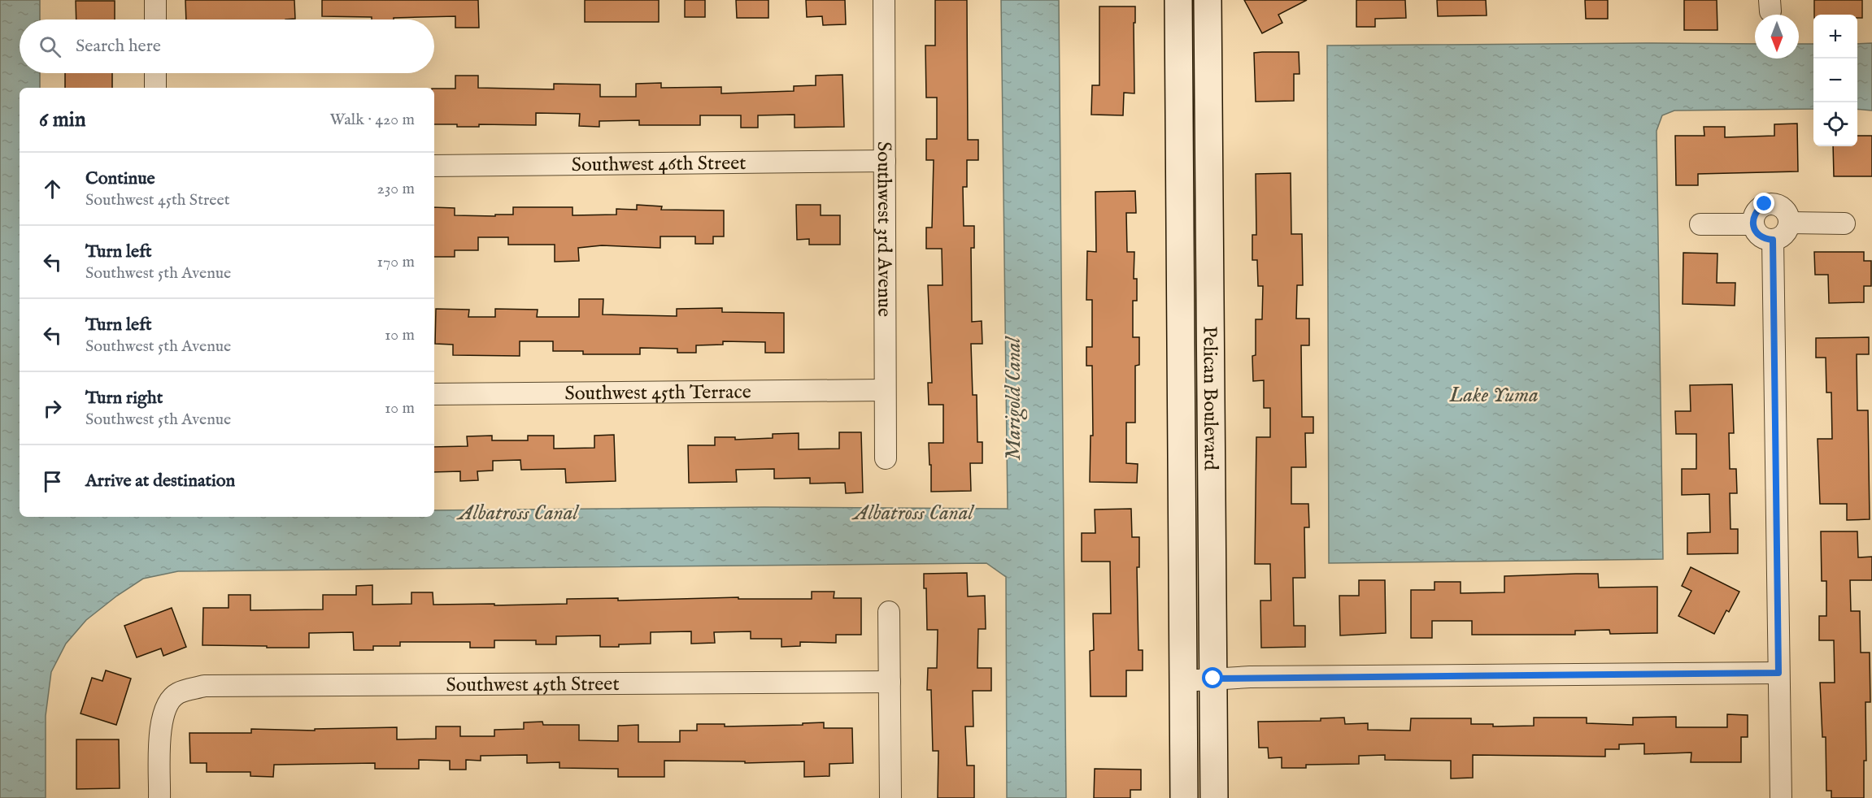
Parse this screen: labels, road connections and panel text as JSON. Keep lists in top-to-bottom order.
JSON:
{
  "streets": {
    "street": [
      "Southwest 46th Street",
      "Southwest 3rd Avenue",
      "Southwest 45th Terrace",
      "Pelican Boulevard",
      "Southwest 45th Street"
    ]
  },
  "crossings": [
    ["Southwest 46th Street", "Southwest 3rd Avenue"],
    ["Southwest 3rd Avenue", "Southwest 45th Terrace"]
  ],
  "water": ["Lake Yuma", "Marigold Canal", "Albatross Canal"],
  "north": "bottom",
  "page": {
    "map_buttons": ["+", "−"],
    "search": "Search here",
    "heading": ["6 min", "Walk · 420 m"],
    "list": [
      ["Continue", "Southwest 45th Street", "230 m"],
      ["Turn left", "Southwest 5th Avenue", "170 m"],
      ["Turn left", "Southwest 5th Avenue", "10 m"],
      ["Turn right", "Southwest 5th Avenue", "10 m"],
      "Arrive at destination"
    ]
  }
}
